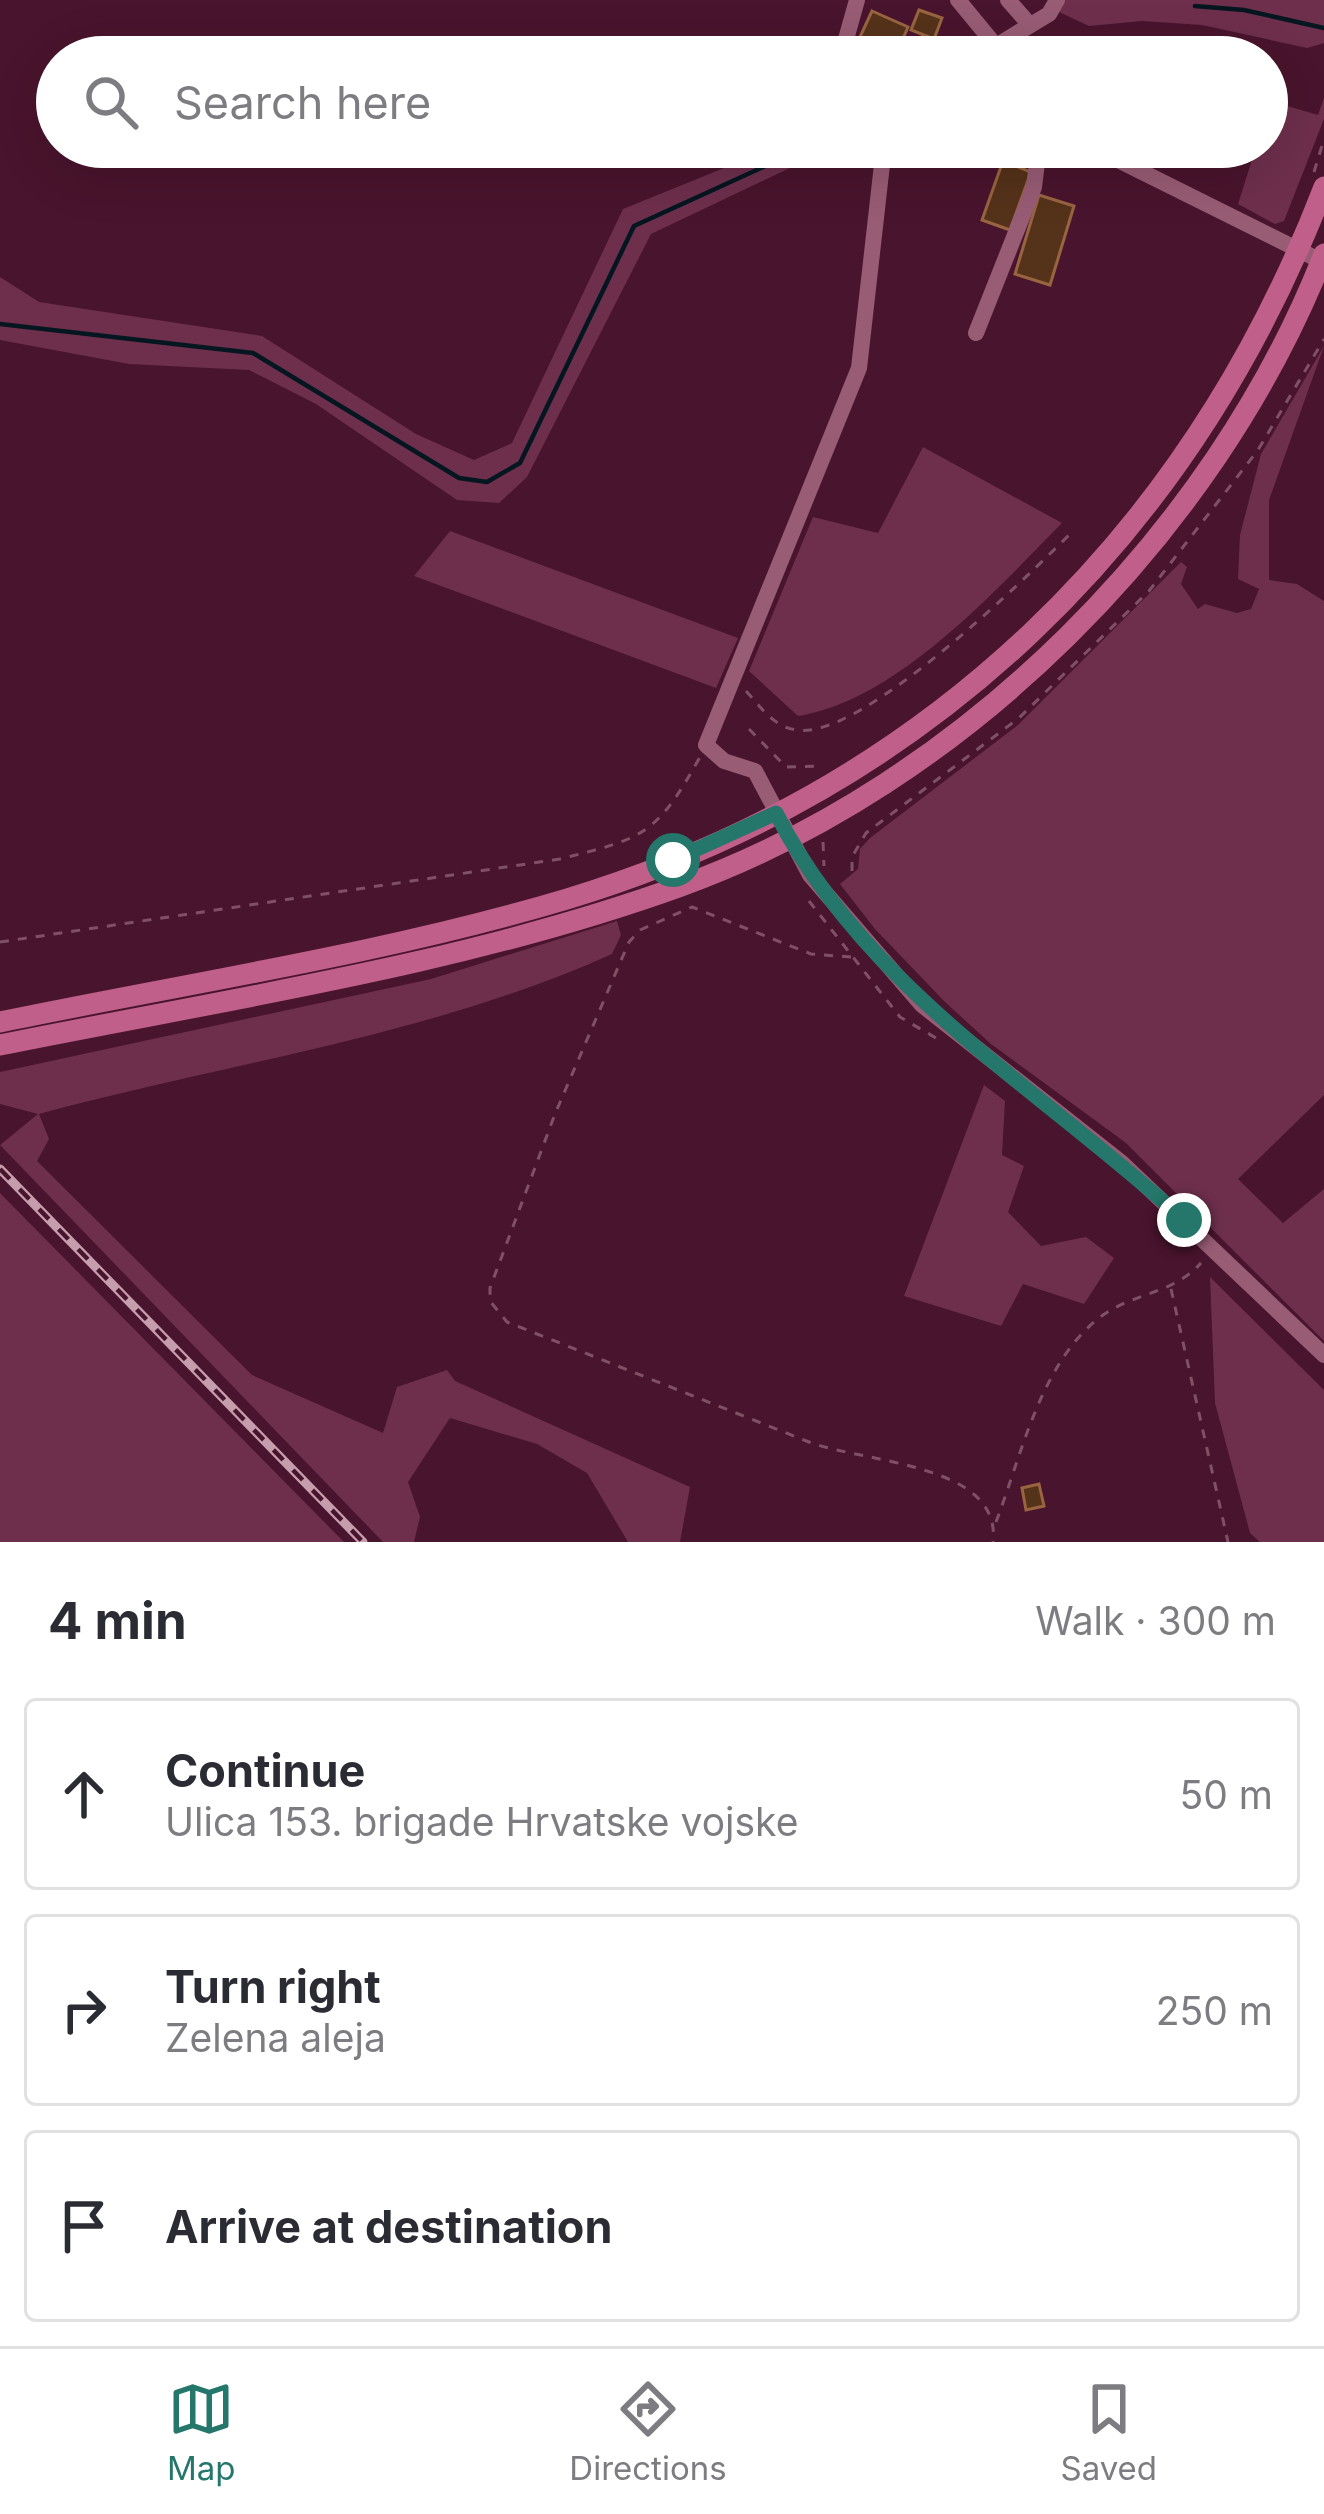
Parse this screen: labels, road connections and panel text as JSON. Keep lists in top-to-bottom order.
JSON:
{
  "page": {
    "search": "Search here",
    "heading": ["4 min", "Walk · 300 m"],
    "list": [
      ["Continue", "Ulica 153. brigade Hrvatske vojske", "50 m"],
      ["Turn right", "Zelena aleja", "250 m"],
      "Arrive at destination"
    ],
    "nav": ["Map", "Directions", "Saved"]
  }
}
